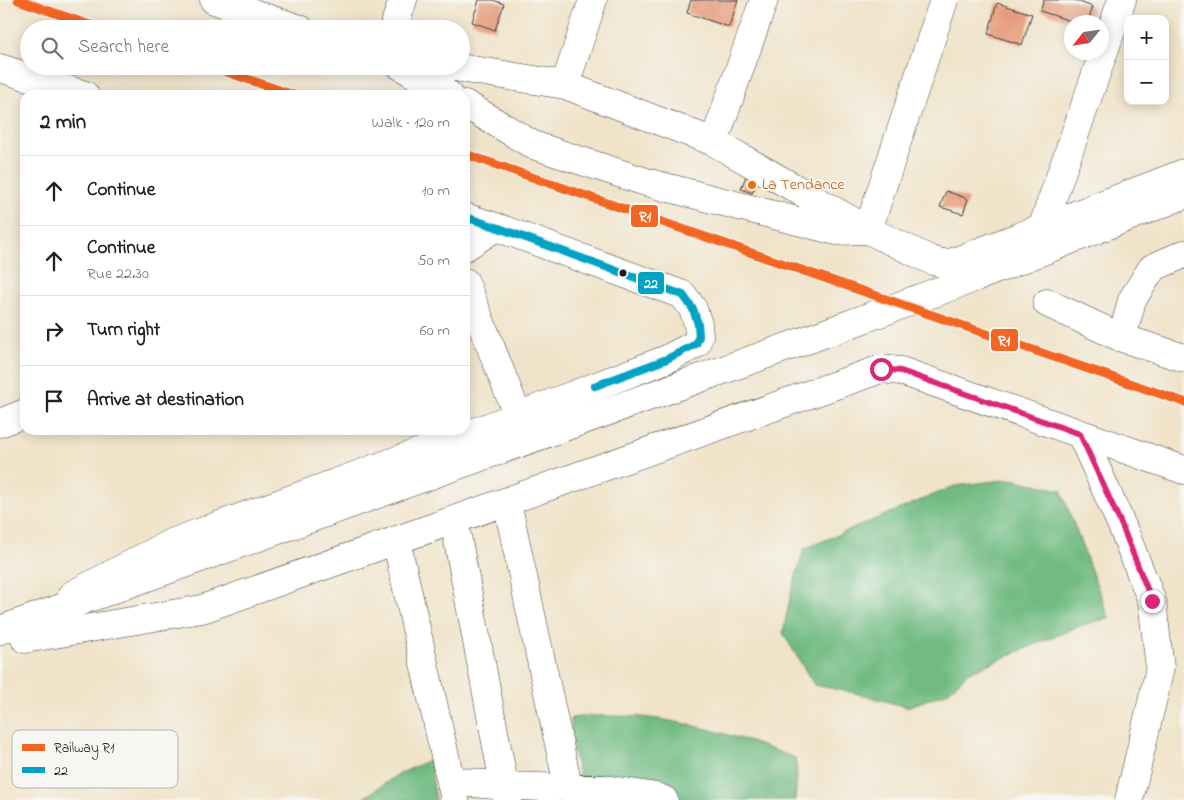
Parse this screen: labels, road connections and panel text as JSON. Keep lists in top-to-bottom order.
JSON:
{
  "places": ["La Tendance"],
  "lines": ["rail line R1", "transit line 22"],
  "legend": ["Railway R1", "22"],
  "north": "bottom left",
  "page": {
    "map_buttons": ["+", "−"],
    "search": "Search here",
    "heading": ["2 min", "Walk · 120 m"],
    "list": [
      ["Continue", "10 m"],
      ["Continue", "Rue 22.30", "50 m"],
      ["Turn right", "60 m"],
      "Arrive at destination"
    ]
  }
}
